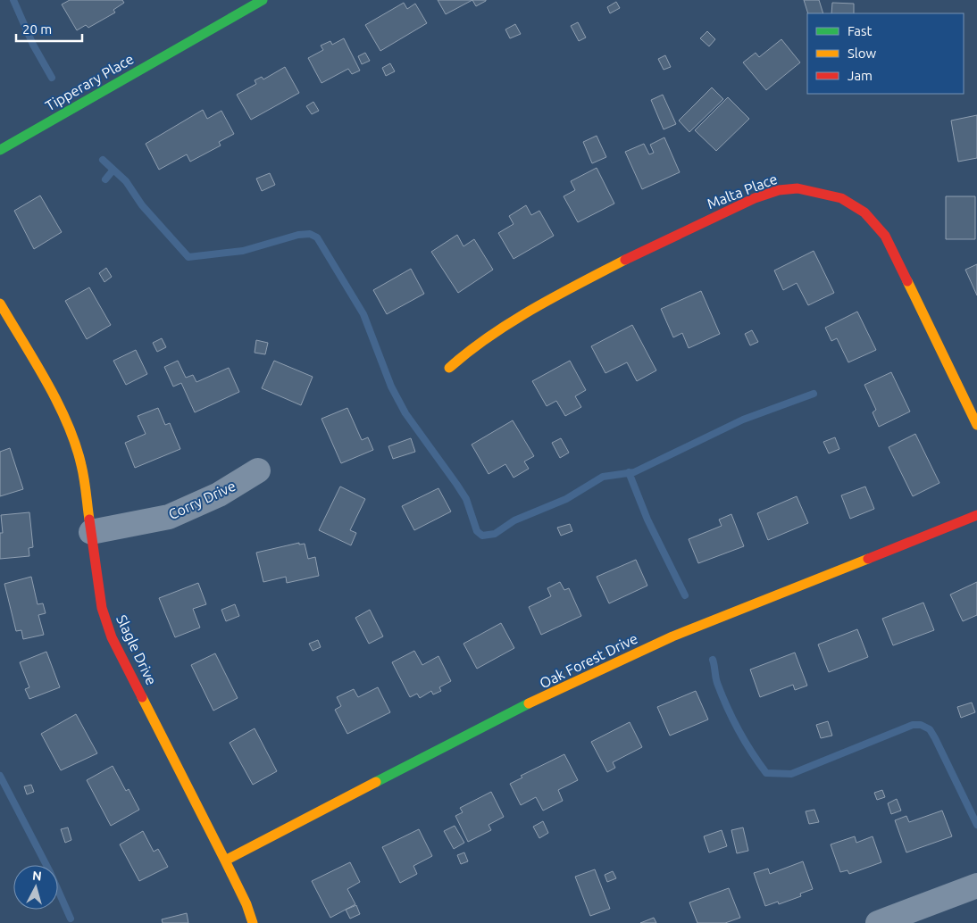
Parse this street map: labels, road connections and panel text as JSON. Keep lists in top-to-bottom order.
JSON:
{
  "streets": {
    "street": [
      "Tipperary Place",
      "Malta Place",
      "Corry Drive",
      "Slagle Drive",
      "Oak Forest Drive"
    ]
  },
  "crossings": [
    ["Corry Drive", "Slagle Drive"],
    ["Slagle Drive", "Oak Forest Drive"]
  ],
  "legend": ["Fast", "Slow", "Jam"],
  "scale_bar": "20 m",
  "north": "top"
}
